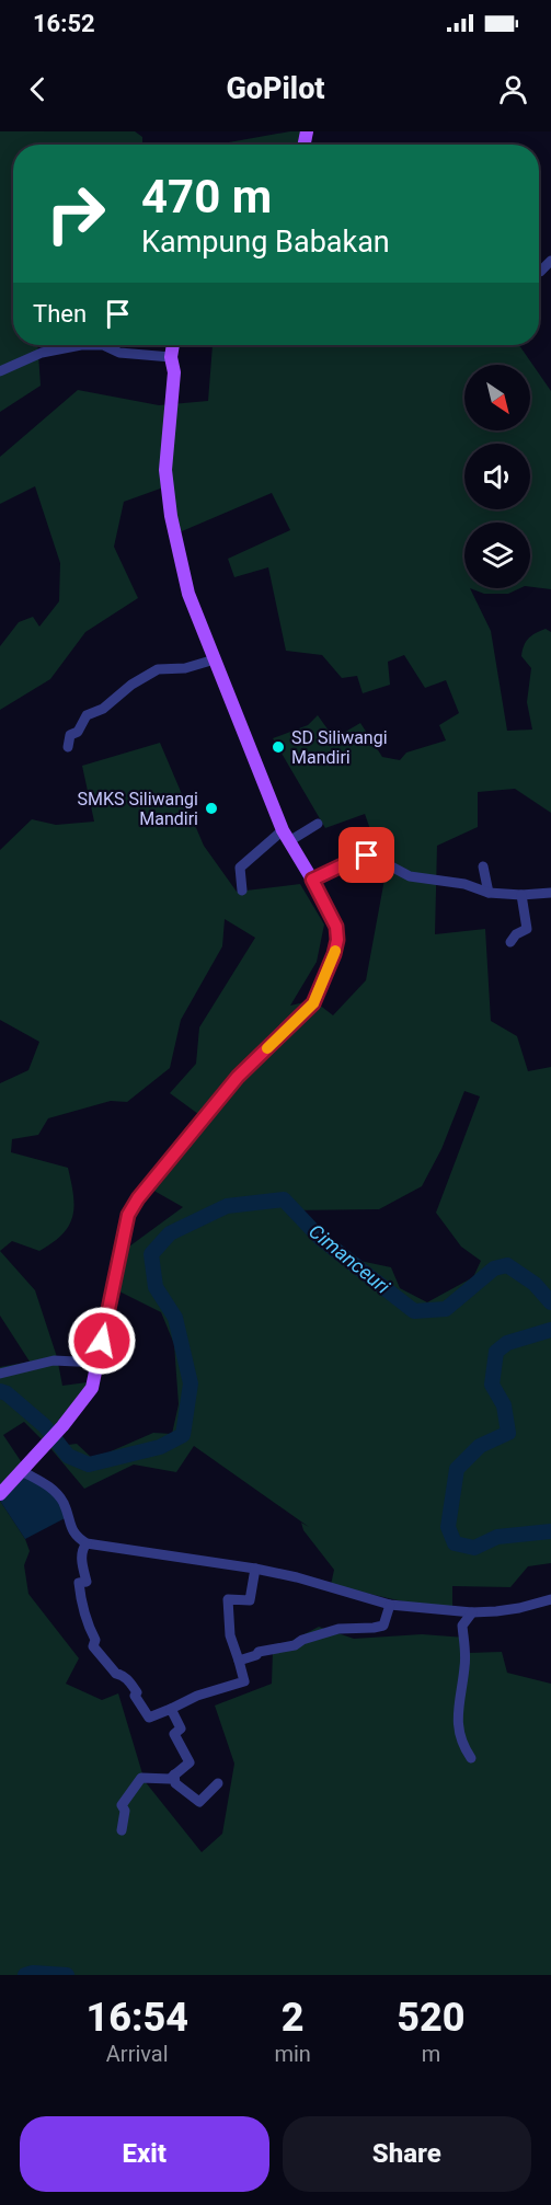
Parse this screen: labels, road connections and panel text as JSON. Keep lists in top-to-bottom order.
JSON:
{
  "water": ["Cimanceuri"],
  "places": ["SD Siliwangi Mandiri", "SMKS Siliwangi Mandiri"],
  "north": "bottom right",
  "page": {
    "status": "16:52",
    "header": "GoPilot",
    "turn": ["470 m", "Kampung Babakan"],
    "then": "Then",
    "eta": [
      "16:54",
      "Arrival",
      "2",
      "min",
      "520",
      "m"
    ],
    "buttons": ["Exit", "Share"]
  }
}
